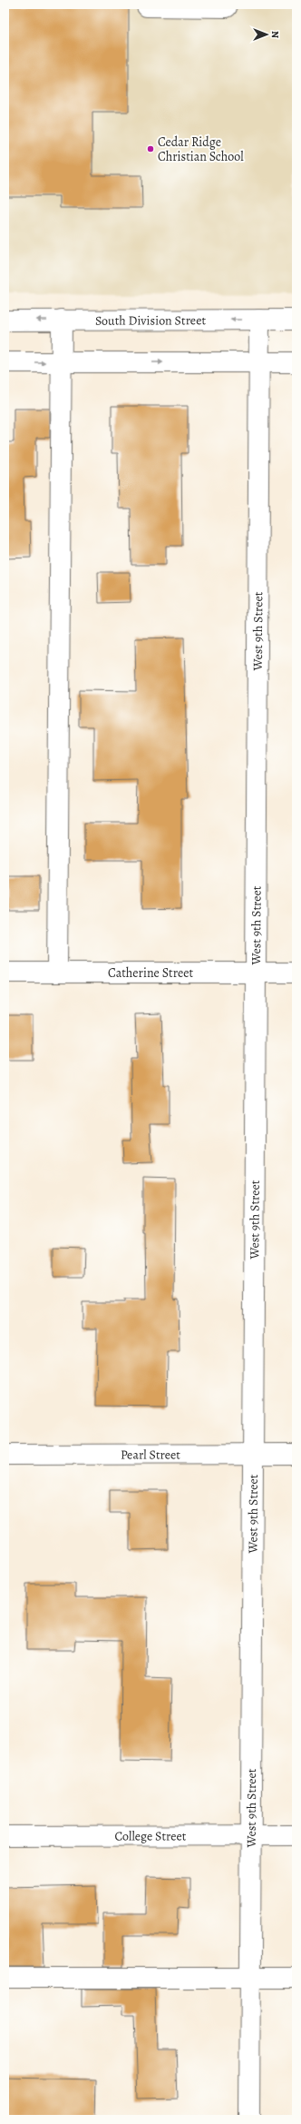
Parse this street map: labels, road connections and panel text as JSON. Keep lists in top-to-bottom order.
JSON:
{
  "streets": {
    "street": [
      "South Division Street",
      "West 9th Street",
      "Catherine Street",
      "Pearl Street",
      "College Street"
    ]
  },
  "crossings": [
    ["South Division Street", "West 9th Street"],
    ["West 9th Street", "Catherine Street"],
    ["West 9th Street", "Pearl Street"],
    ["West 9th Street", "College Street"]
  ],
  "places": ["Cedar Ridge Christian School"],
  "north": "right"
}
